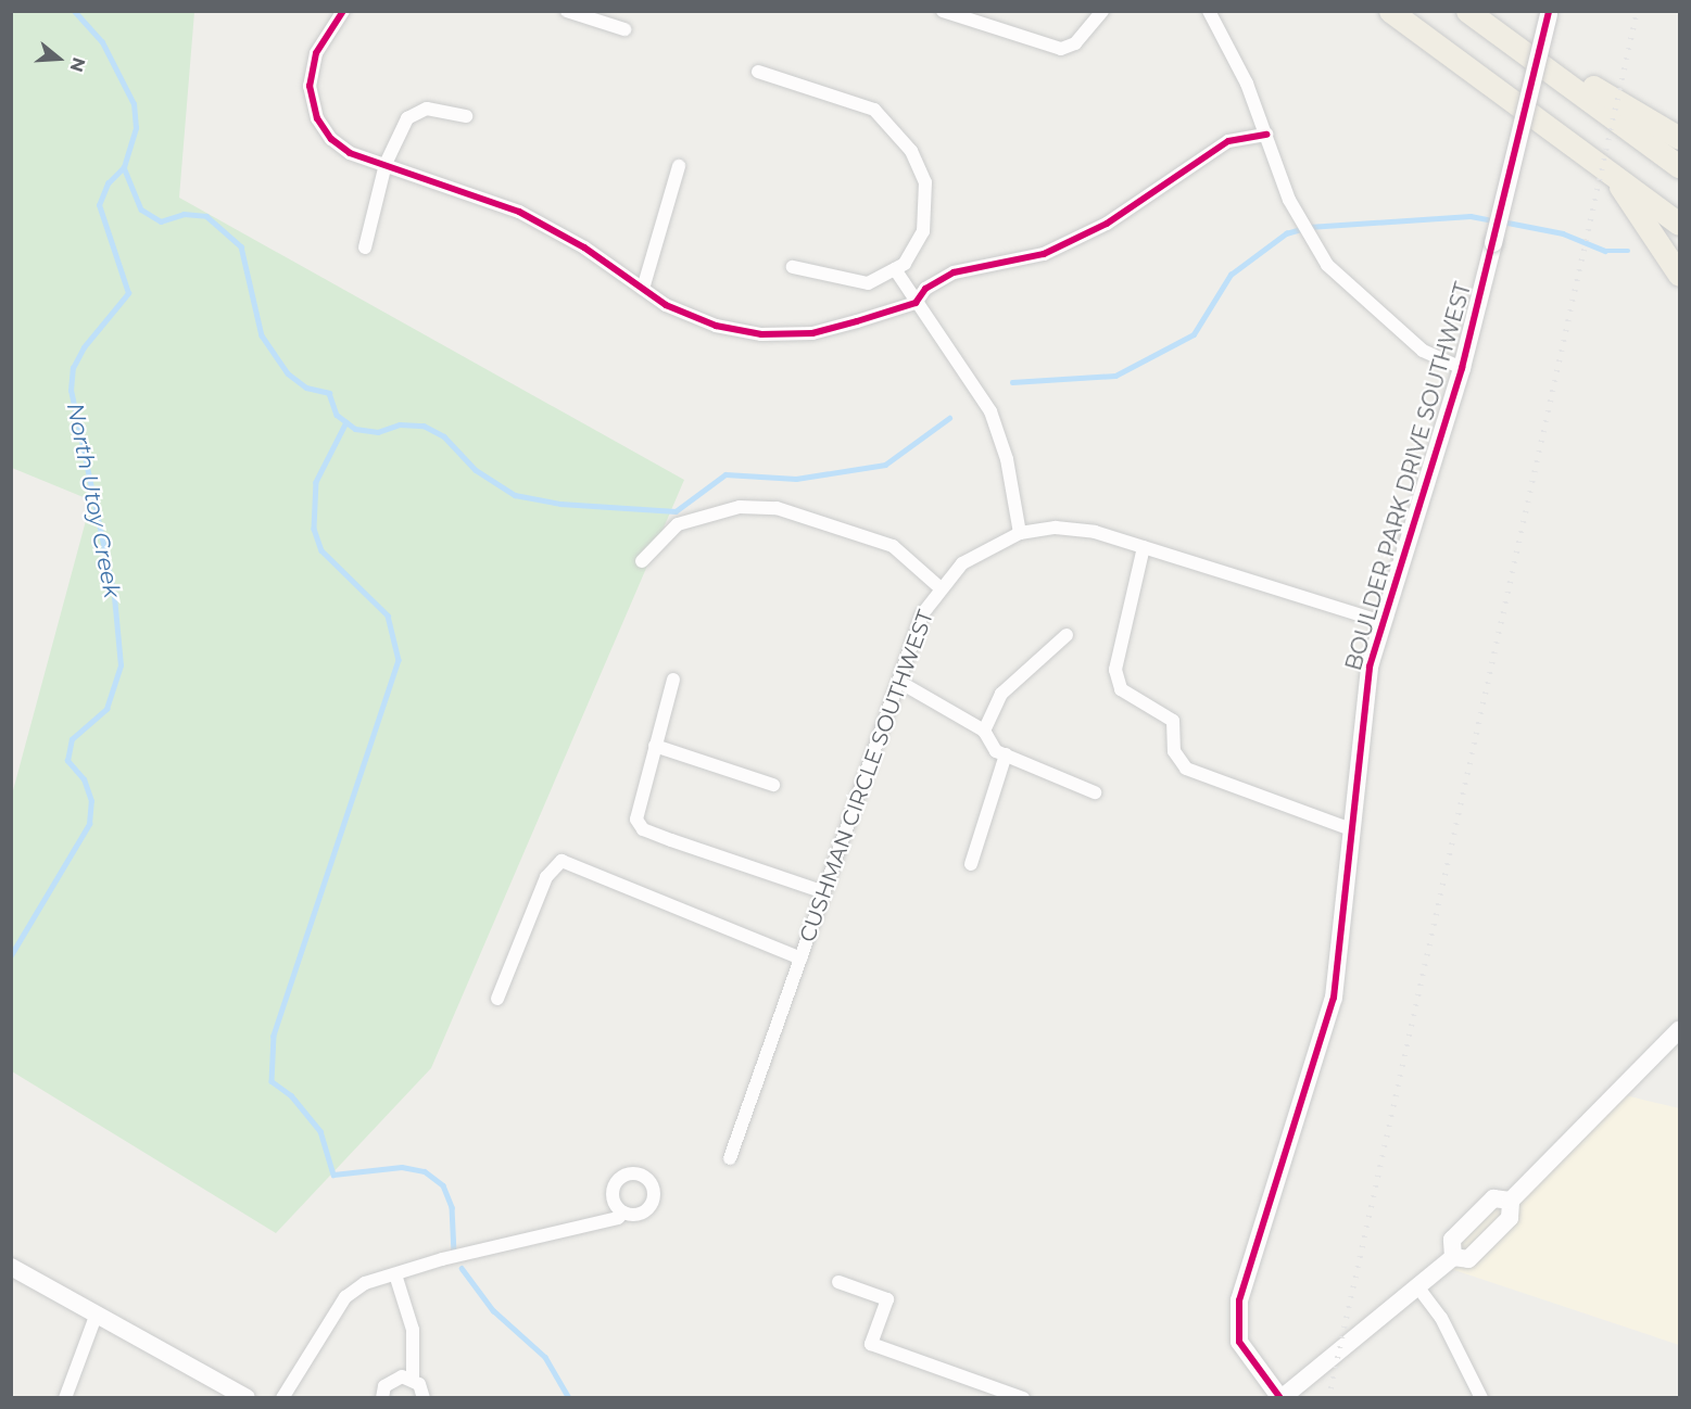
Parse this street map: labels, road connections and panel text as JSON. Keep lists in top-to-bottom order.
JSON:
{
  "streets": {
    "street": ["BOULDER PARK DRIVE SOUTHWEST", "CUSHMAN CIRCLE SOUTHWEST"]
  },
  "crossings": [
    ["BOULDER PARK DRIVE SOUTHWEST", "CUSHMAN CIRCLE SOUTHWEST"]
  ],
  "water": ["North Utoy Creek"],
  "north": "right"
}
